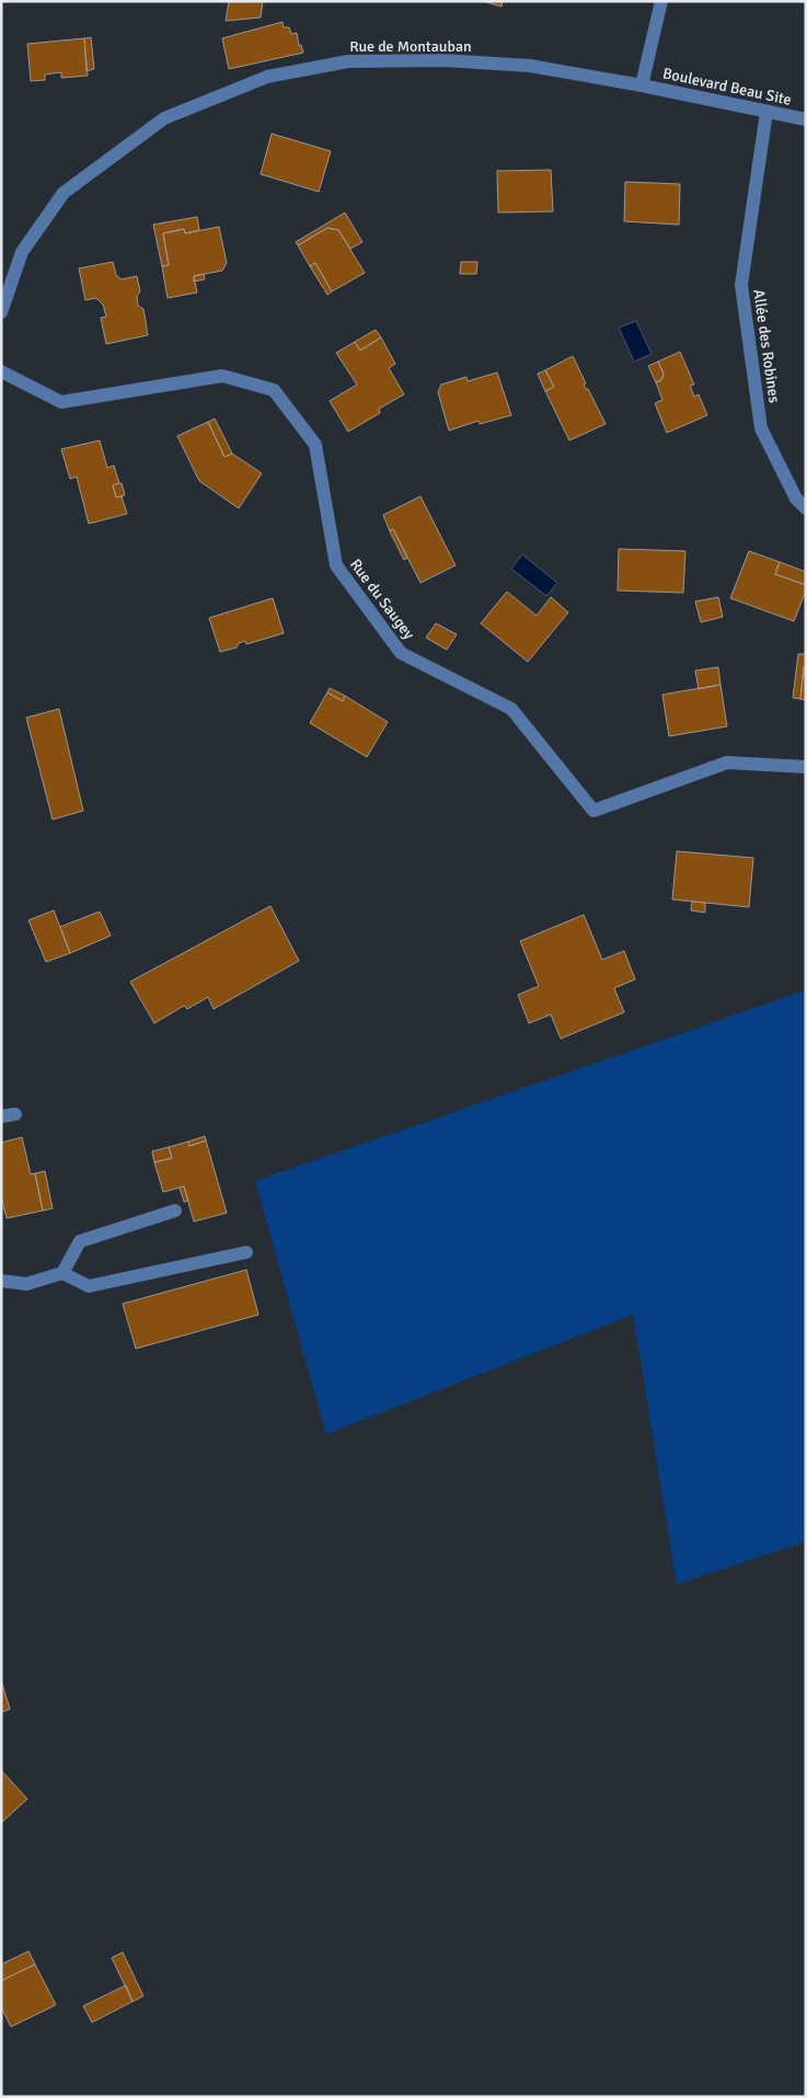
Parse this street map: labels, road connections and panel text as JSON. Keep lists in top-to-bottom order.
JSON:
{
  "streets": {
    "street": [
      "Rue de Montauban",
      "Boulevard Beau Site",
      "Allée des Robines",
      "Rue du Saugey"
    ]
  },
  "crossings": [
    ["Rue de Montauban", "Boulevard Beau Site"],
    ["Boulevard Beau Site", "Allée des Robines"]
  ]
}
